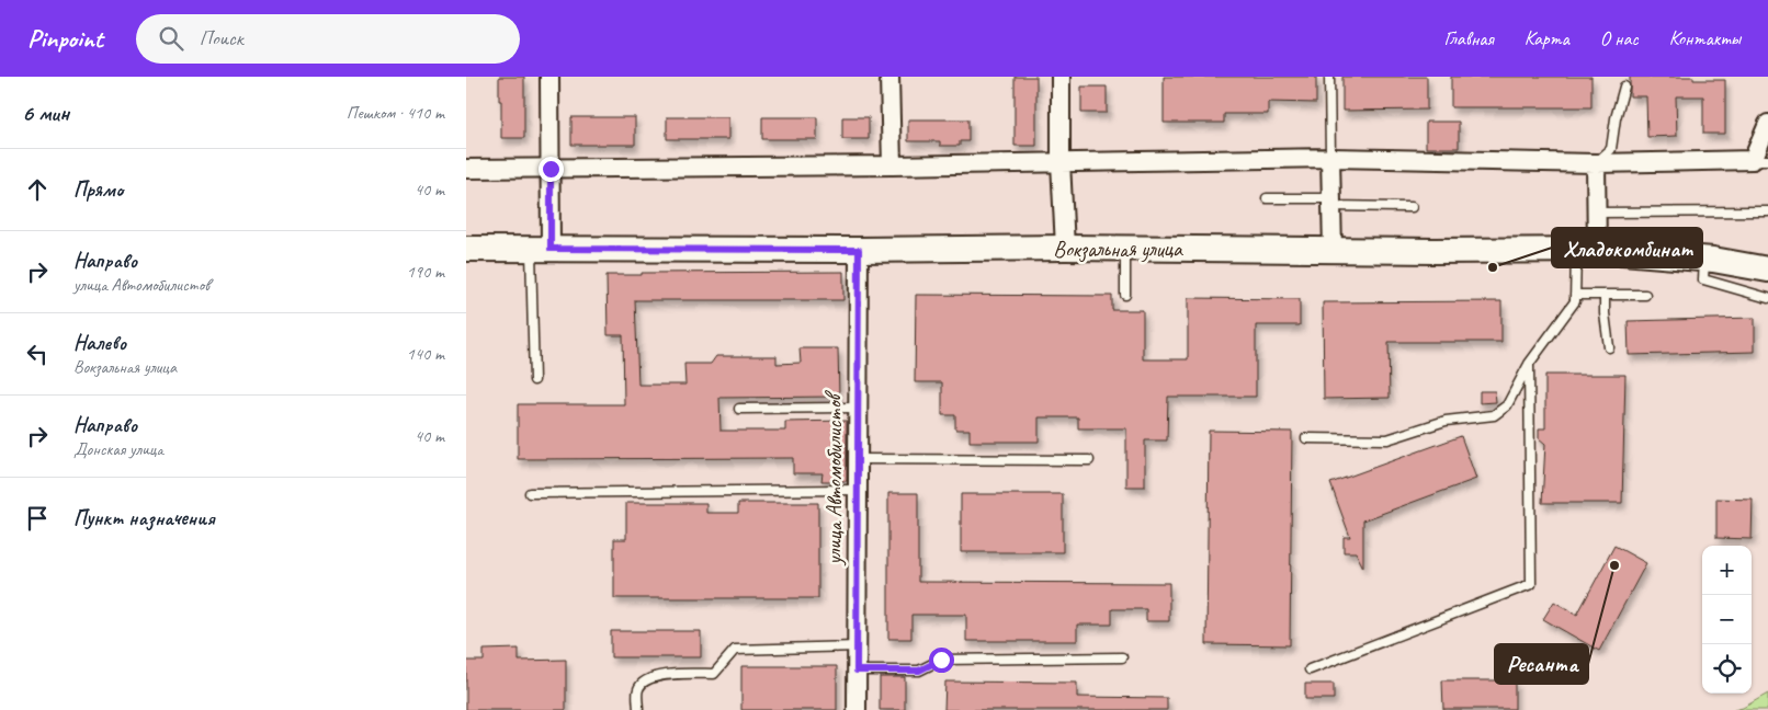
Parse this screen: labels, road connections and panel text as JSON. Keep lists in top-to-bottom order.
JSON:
{
  "streets": {
    "main road": ["Вокзальная улица"],
    "street": ["улица Автомобилистов"]
  },
  "crossings": [
    ["Вокзальная улица", "улица Автомобилистов"]
  ],
  "places": ["Хладокомбинат", "Ресанта"],
  "page": {
    "header": "Pinpoint",
    "search": "Поиск",
    "nav": [
      "Главная",
      "Карта",
      "О нас",
      "Контакты"
    ],
    "heading": ["6 мин", "Пешком · 410 m"],
    "list": [
      ["Прямо", "40 m"],
      ["Направо", "улица Автомобилистов", "190 m"],
      ["Налево", "Вокзальная улица", "140 m"],
      ["Направо", "Донская улица", "40 m"],
      "Пункт назначения"
    ],
    "map_buttons": ["+", "−"]
  }
}
